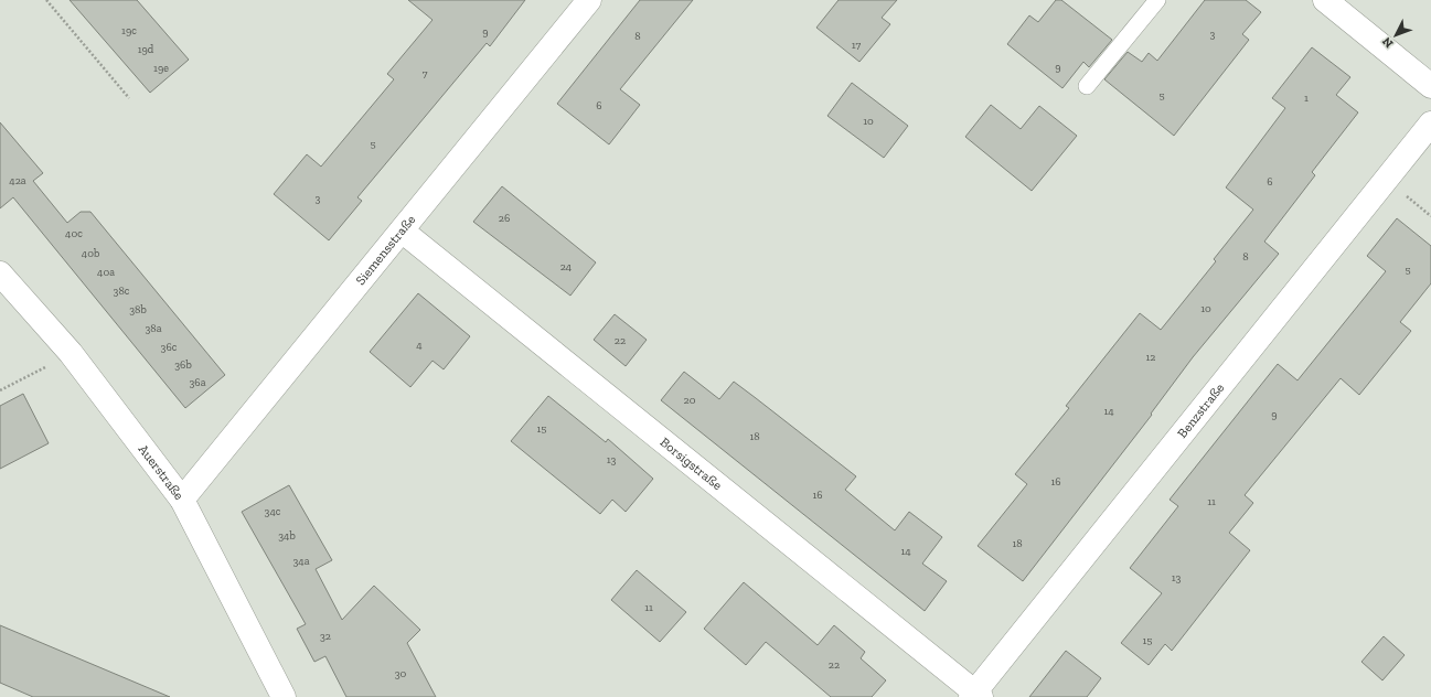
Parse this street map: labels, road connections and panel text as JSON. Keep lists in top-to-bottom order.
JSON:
{
  "streets": {
    "street": [
      "Siemensstraße",
      "Benzstraße",
      "Borsigstraße",
      "Auerstraße"
    ]
  },
  "crossings": [
    ["Siemensstraße", "Borsigstraße"],
    ["Siemensstraße", "Auerstraße"],
    ["Benzstraße", "Borsigstraße"]
  ],
  "house_numbers": [
    "19c",
    "9",
    "3",
    "8",
    "17",
    "19d",
    "9",
    "19e",
    "7",
    "5",
    "1",
    "6",
    "10",
    "5",
    "42a",
    "6",
    "3",
    "26",
    "40c",
    "40b",
    "8",
    "24",
    "5",
    "40a",
    "38c",
    "10",
    "38b",
    "38a",
    "22",
    "4",
    "36c",
    "12",
    "36b",
    "36a",
    "20",
    "14",
    "9",
    "15",
    "18",
    "13",
    "16",
    "16",
    "11",
    "34c",
    "34b",
    "18",
    "14",
    "34a",
    "13",
    "11",
    "32",
    "15",
    "22",
    "30"
  ],
  "north": "bottom left"
}
